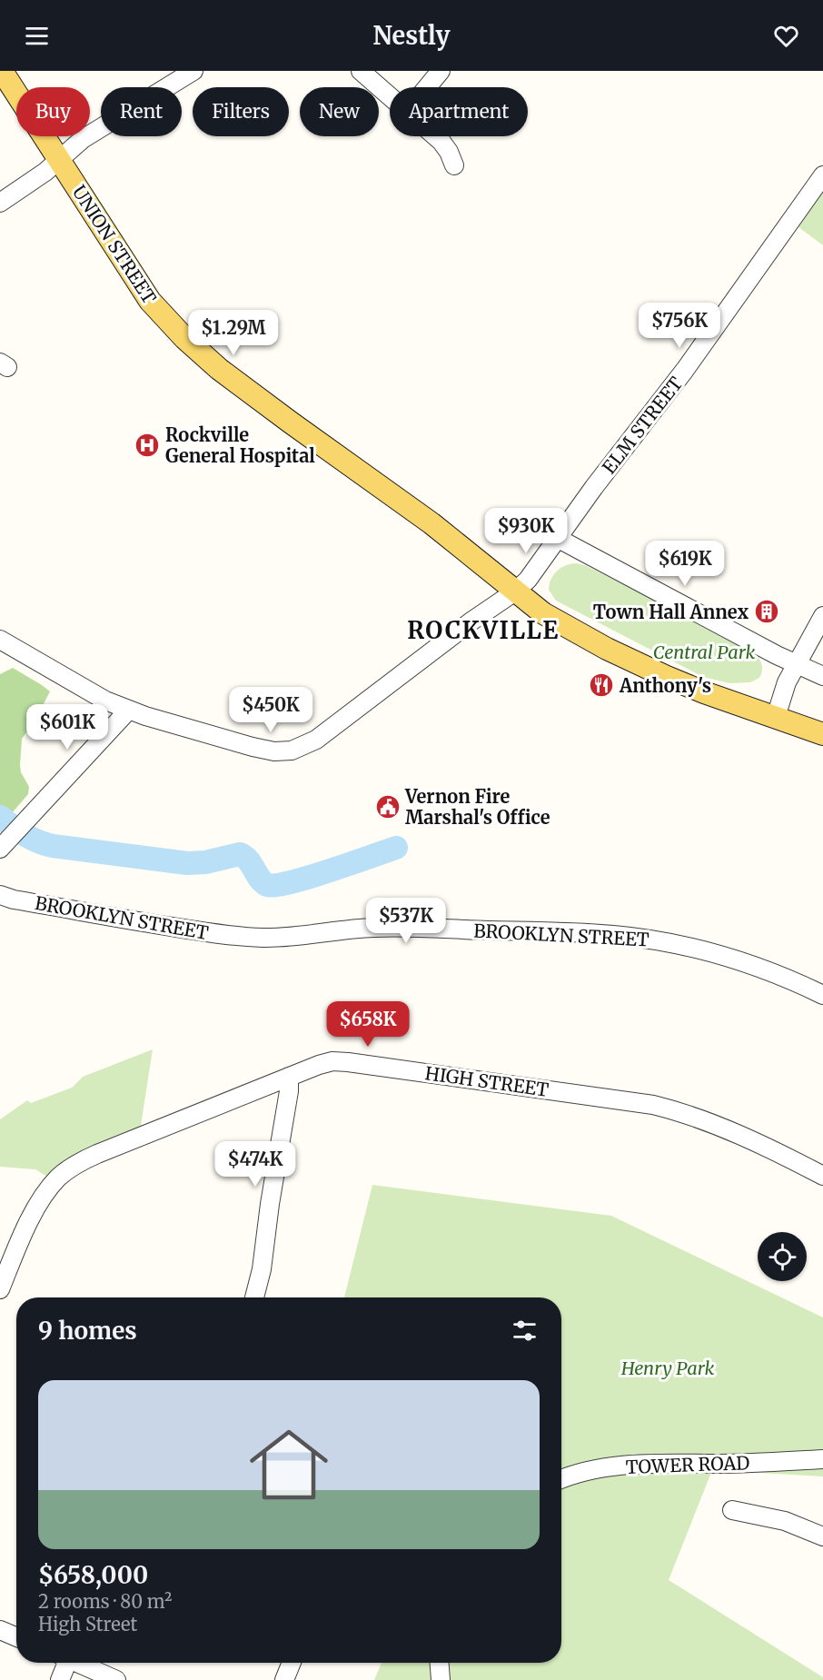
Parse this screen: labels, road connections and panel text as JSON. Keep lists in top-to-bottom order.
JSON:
{
  "streets": {
    "main road": ["UNION STREET"],
    "street": [
      "ELM STREET",
      "BROOKLYN STREET",
      "HIGH STREET",
      "TOWER ROAD"
    ]
  },
  "crossings": [
    ["UNION STREET", "ELM STREET"]
  ],
  "districts": ["ROCKVILLE"],
  "parks": ["Central Park", "Henry Park"],
  "places": {
    "hospital": ["Rockville General Hospital"],
    "building": ["Town Hall Annex"],
    "restaurant": ["Anthony's"],
    "public building": ["Vernon Fire Marshal's Office"]
  },
  "page": {
    "header": "Nestly",
    "chip": [
      "Buy",
      "Rent",
      "Filters",
      "New",
      "Apartment"
    ],
    "price": [
      "$756K",
      "$1.29M",
      "$930K",
      "$619K",
      "$450K",
      "$601K",
      "$537K",
      "$658K",
      "$474K"
    ],
    "heading": "9 homes",
    "list": [
      {
        "name": "$658,000",
        "note": "2 rooms · 80 m² · High Street"
      }
    ]
  }
}
